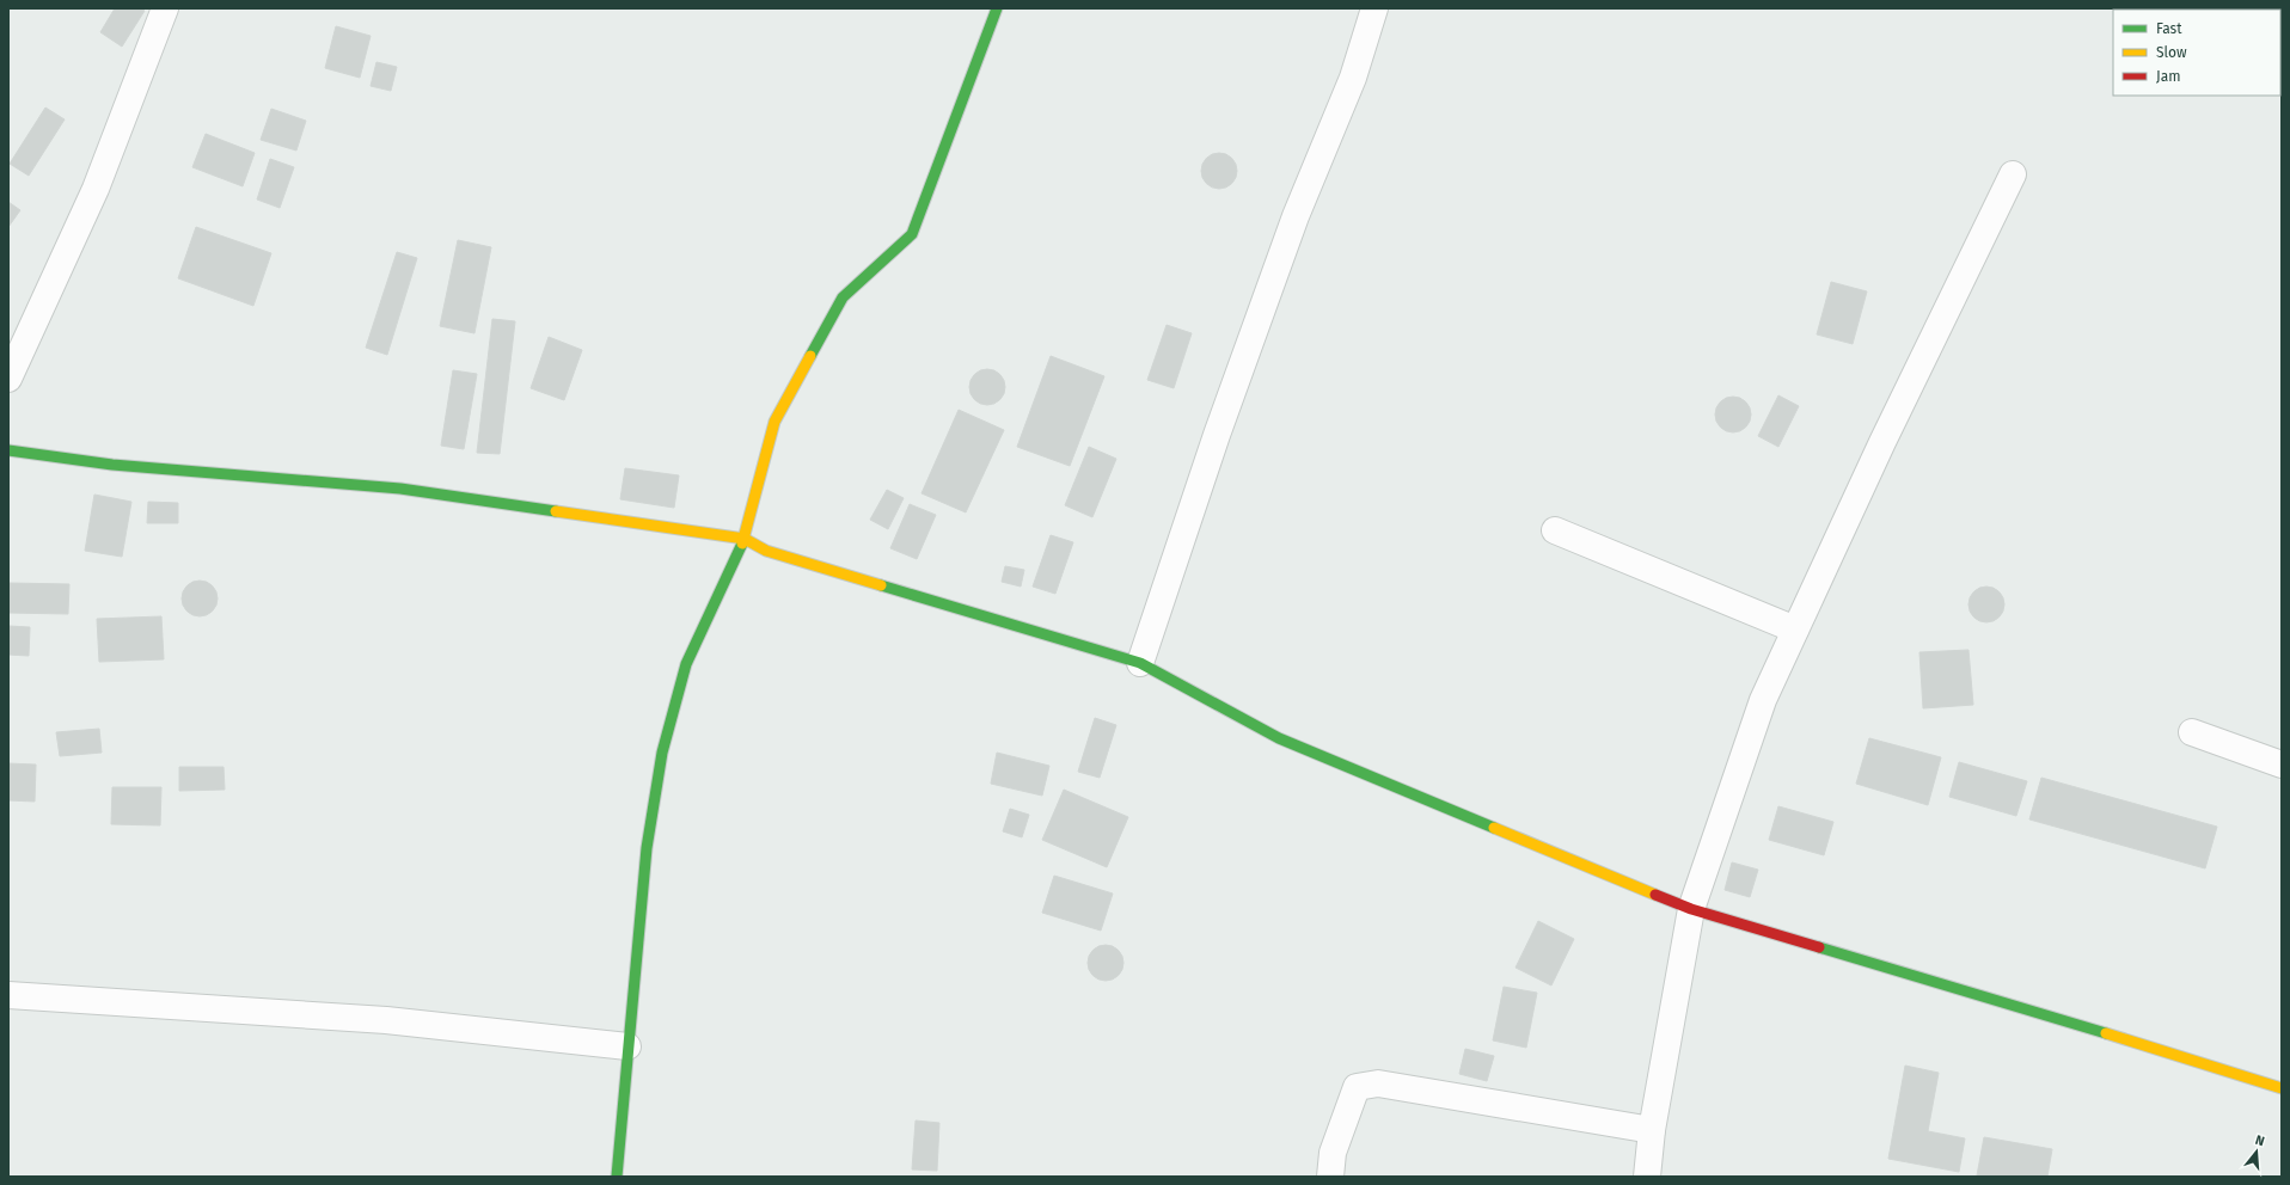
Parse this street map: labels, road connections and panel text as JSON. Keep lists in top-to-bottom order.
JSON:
{
  "legend": ["Fast", "Slow", "Jam"],
  "north": "top"
}
